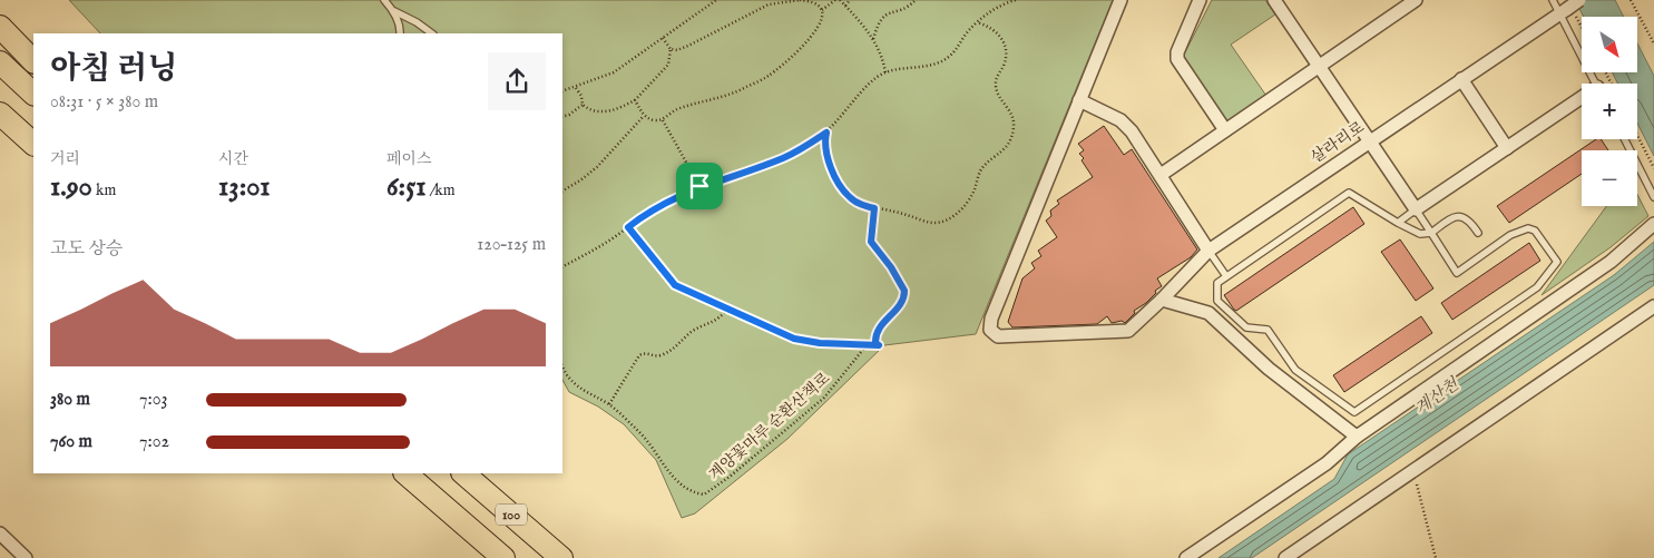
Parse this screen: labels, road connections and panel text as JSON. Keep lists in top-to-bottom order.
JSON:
{
  "streets": {
    "highway": ["100"],
    "street": ["살라리로"],
    "path": ["계양꽃마루 순환산책로"]
  },
  "water": ["계산천"],
  "north": "bottom right",
  "page": {
    "map_buttons": ["+", "−"],
    "heading": ["아침 러닝", "08:31 · 5 × 380 m"],
    "stats": [
      ["거리", "1.90 km"],
      ["시간", "13:01"],
      ["페이스", "6:51 /km"]
    ],
    "chart": ["고도 상승", "120–125 m"],
    "list": [
      {
        "name": "380 m",
        "note": "7:03"
      },
      {
        "name": "760 m",
        "note": "7:02"
      }
    ]
  }
}
